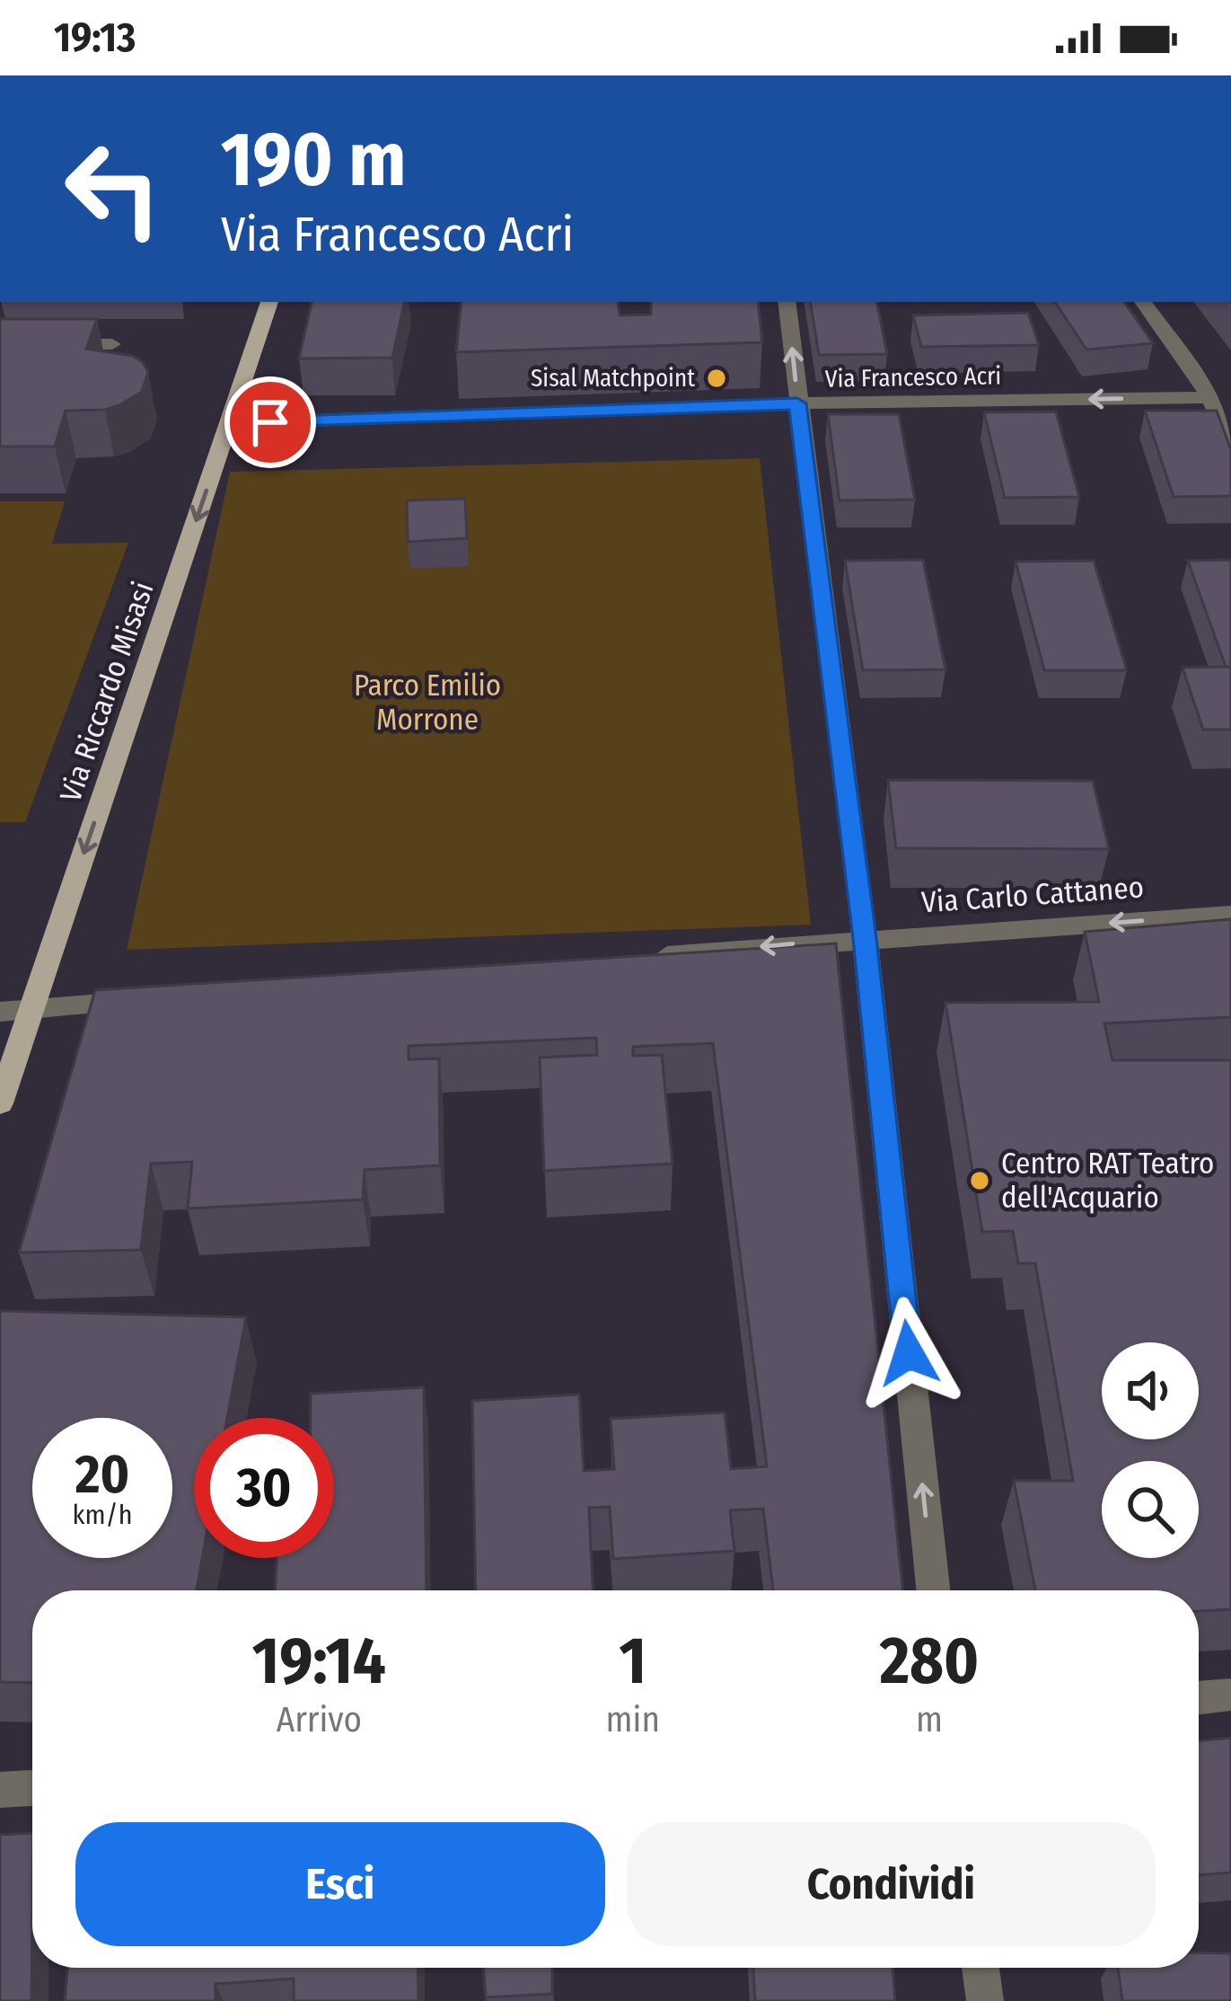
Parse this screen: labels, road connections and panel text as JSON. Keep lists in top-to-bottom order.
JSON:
{
  "streets": {
    "main road": ["Via Riccardo Misasi"],
    "street": ["Via Francesco Acri", "Via Carlo Cattaneo"]
  },
  "crossings": [
    ["Via Francesco Acri", "Via Riccardo Misasi"]
  ],
  "one_way": ["Via Francesco Acri", "Via Riccardo Misasi", "Via Carlo Cattaneo"],
  "parks": ["Parco Emilio Morrone"],
  "places": ["Sisal Matchpoint", "Centro RAT Teatro dell'Acquario"],
  "page": {
    "status": "19:13",
    "turn": ["190 m", "Via Francesco Acri"],
    "speed": "20 km/h",
    "limit": "30",
    "eta": [
      "19:14",
      "Arrivo",
      "1",
      "min",
      "280",
      "m"
    ],
    "buttons": ["Esci", "Condividi"]
  }
}
